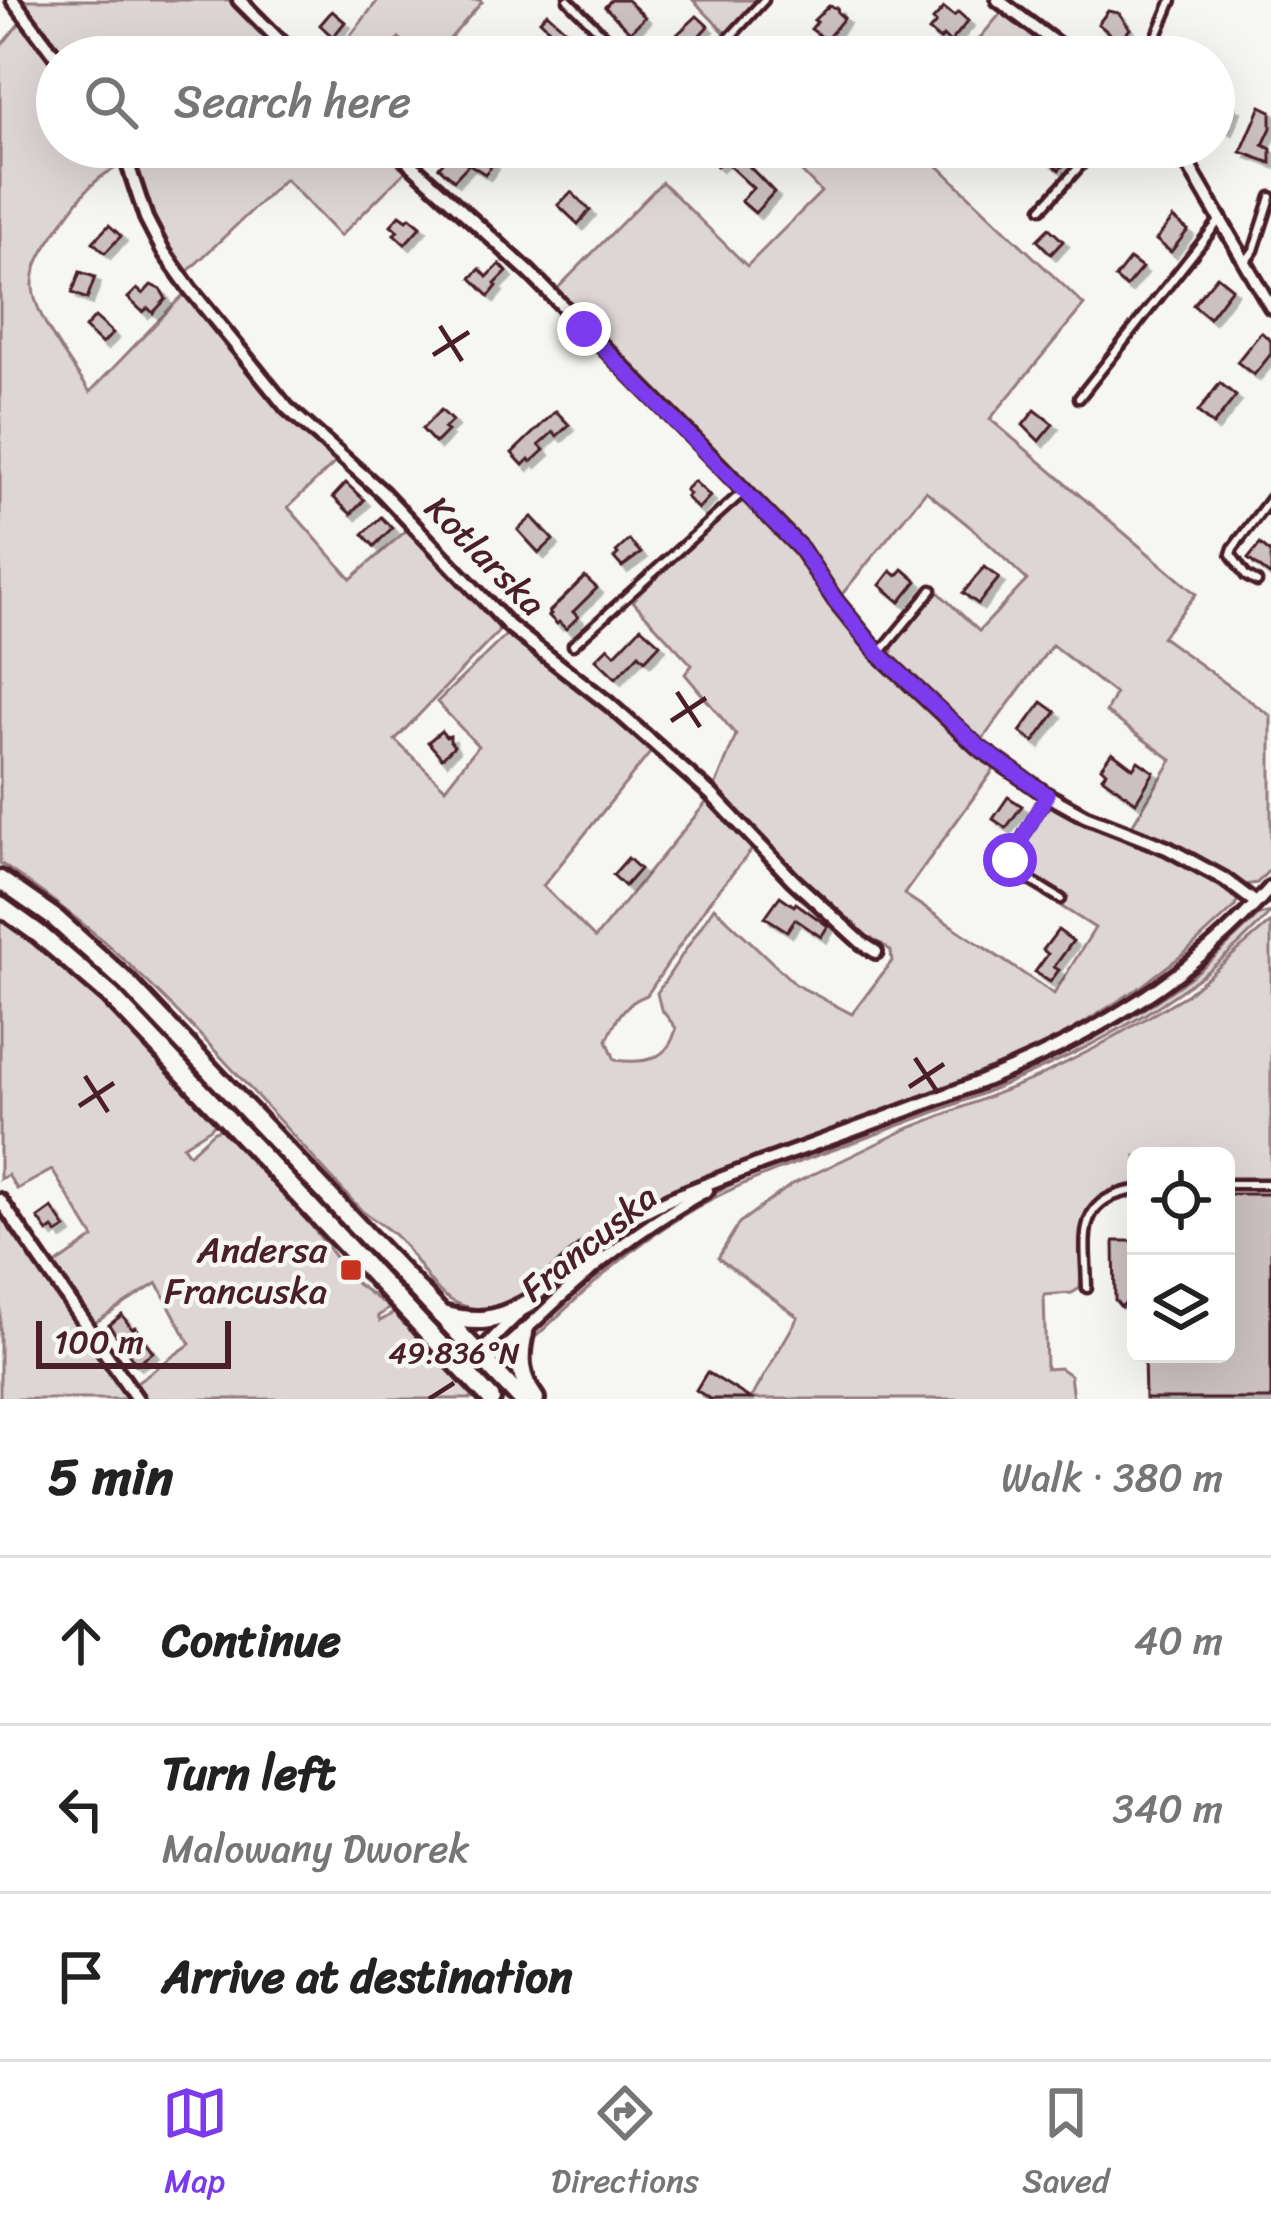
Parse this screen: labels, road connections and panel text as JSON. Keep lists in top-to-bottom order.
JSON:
{
  "streets": {
    "street": ["Kotlarska", "Francuska"]
  },
  "places": {
    "transit": ["Andersa Francuska"]
  },
  "scale_bar": "100 m",
  "page": {
    "search": "Search here",
    "scale": "100 m",
    "heading": ["5 min", "Walk · 380 m"],
    "list": [
      ["Continue", "40 m"],
      ["Turn left", "Malowany Dworek", "340 m"],
      "Arrive at destination"
    ],
    "nav": ["Map", "Directions", "Saved"]
  },
  "coordinates": ["49.836°N"]
}
